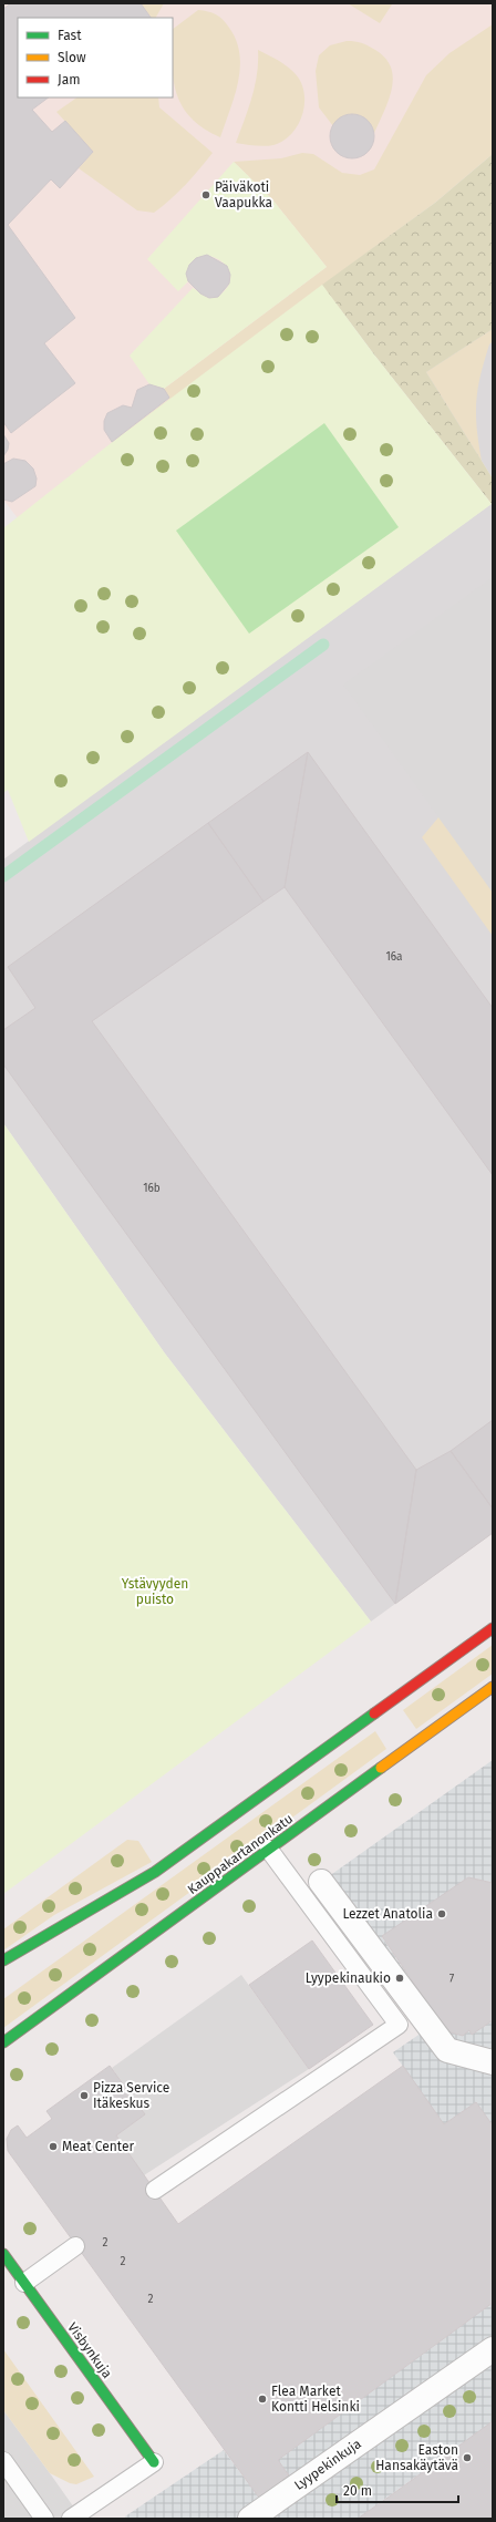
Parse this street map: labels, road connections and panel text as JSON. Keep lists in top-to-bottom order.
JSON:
{
  "streets": {
    "main road": ["Kauppakartanonkatu", "Visbynkuja"],
    "street": ["Lyypekinkuja"]
  },
  "parks": ["Ystävyyden puisto"],
  "places": [
    "Päiväkoti Vaapukka",
    "Lezzet Anatolia",
    "Lyypekinaukio",
    "Pizza Service Itäkeskus",
    "Meat Center",
    "Flea Market Kontti Helsinki",
    "Easton Hansakäytävä"
  ],
  "house_numbers": [
    "16a",
    "16b",
    "7",
    "2",
    "2",
    "2"
  ],
  "legend": ["Fast", "Slow", "Jam"],
  "scale_bar": "20 m"
}
